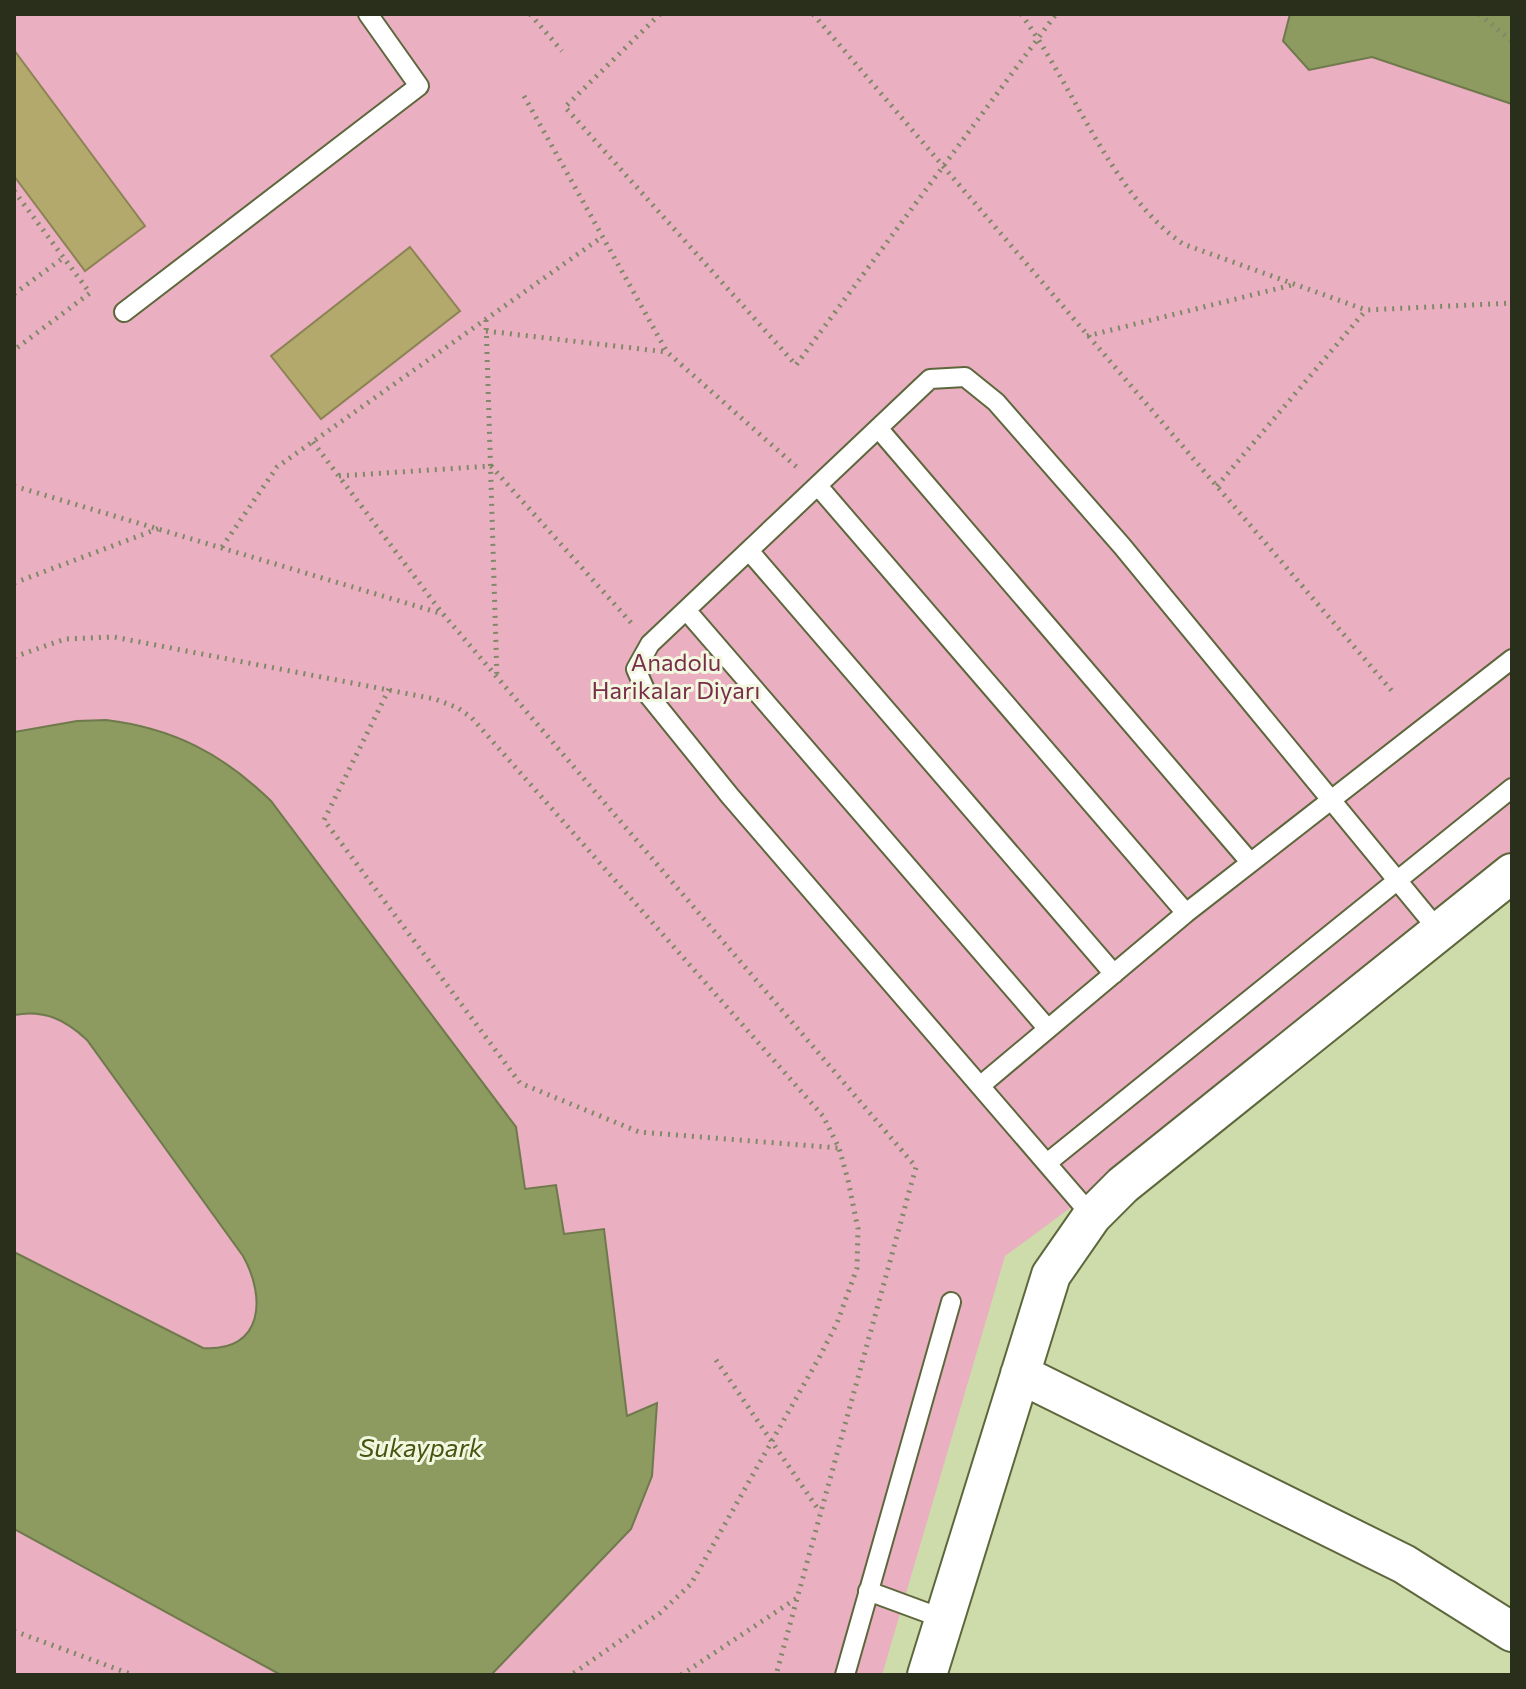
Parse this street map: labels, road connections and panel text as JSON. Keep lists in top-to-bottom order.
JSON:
{
  "water": ["Sukaypark"],
  "parks": ["Anadolu Harikalar Diyarı"]
}
